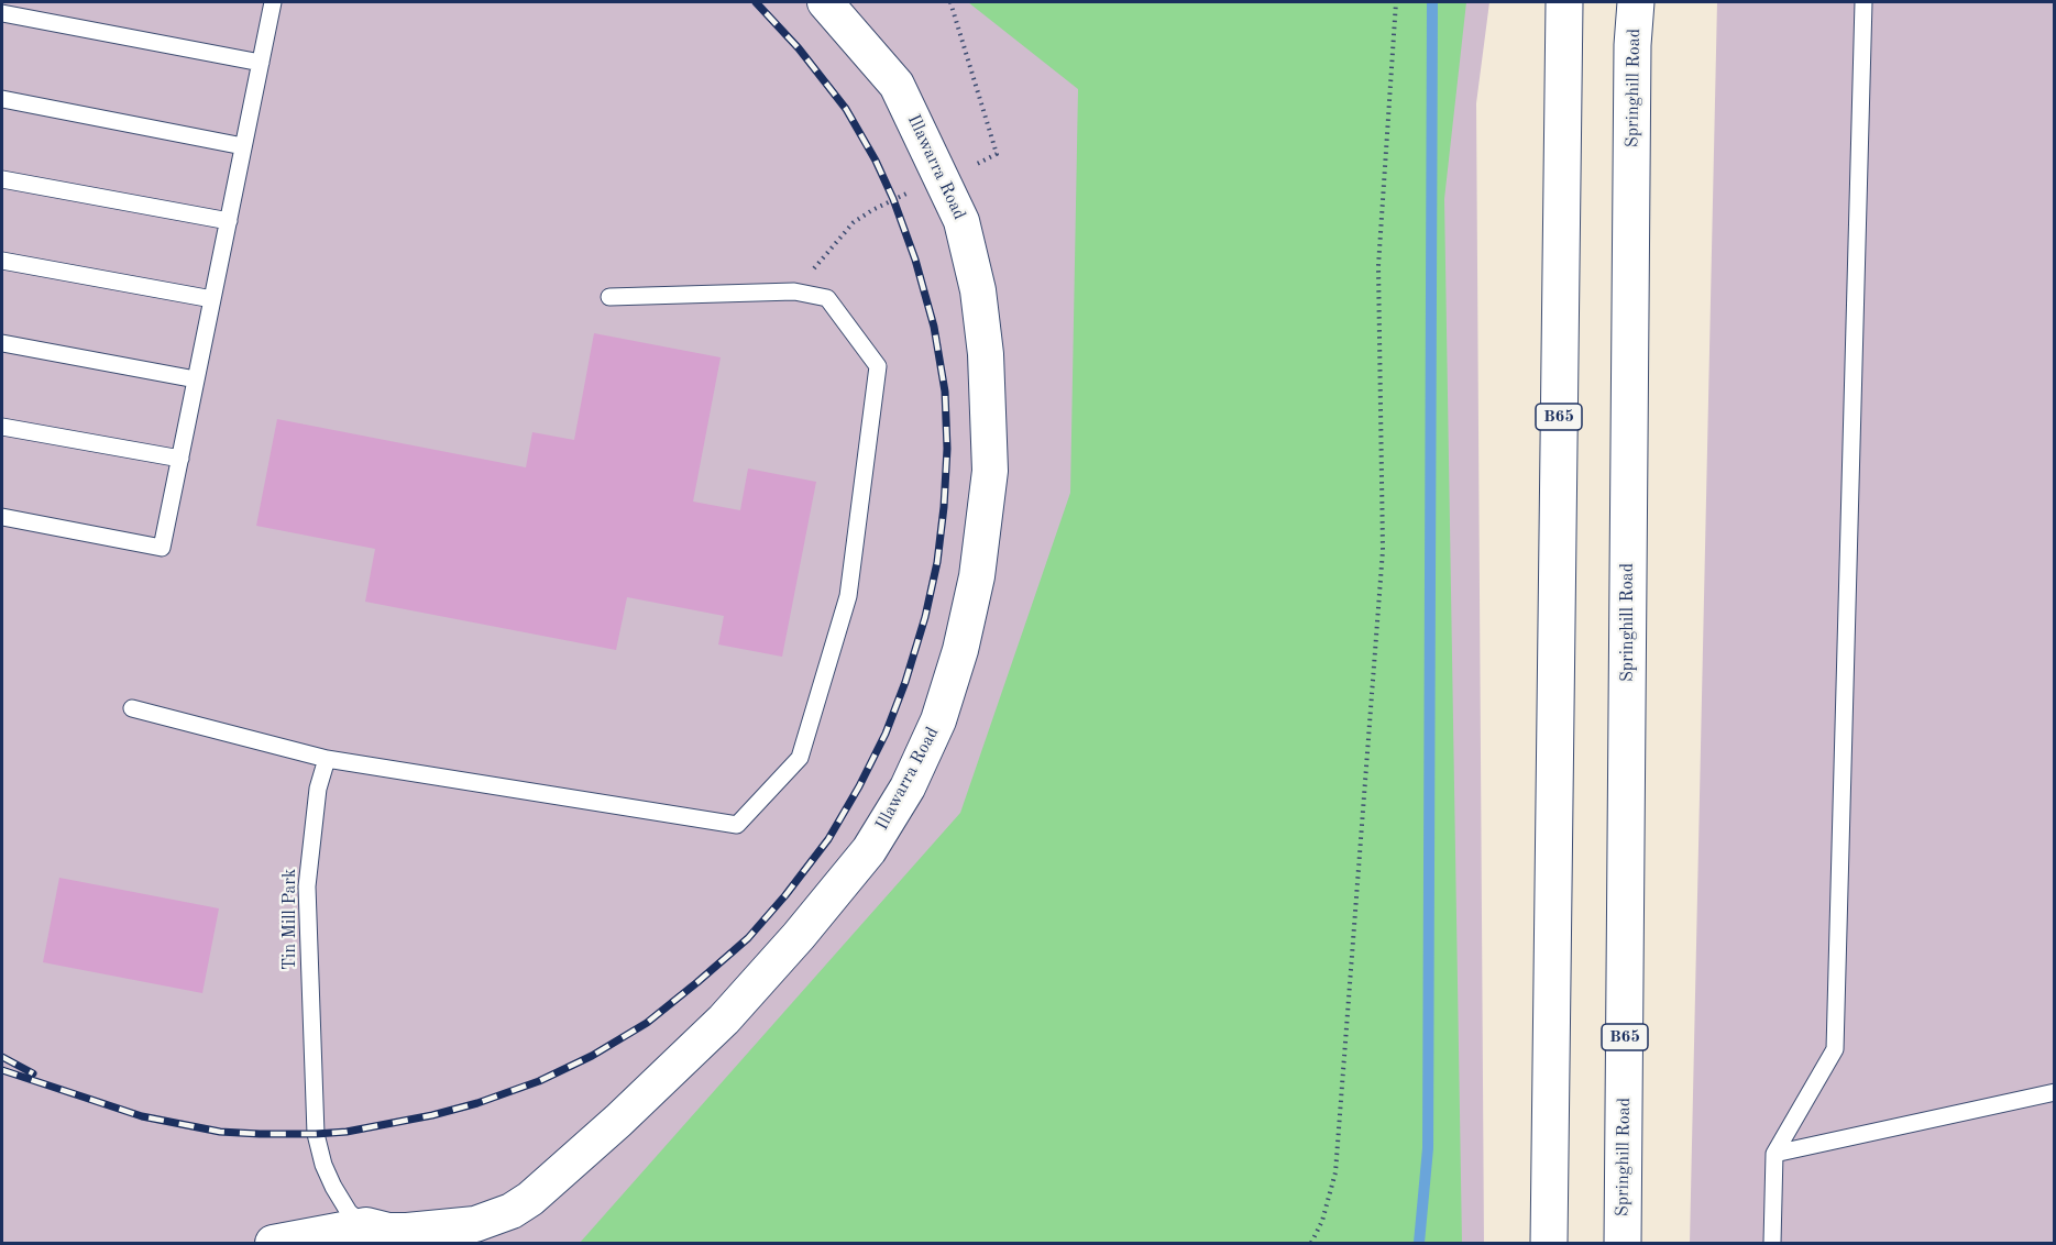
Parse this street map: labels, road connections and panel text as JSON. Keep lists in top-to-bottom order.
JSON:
{
  "streets": {
    "main road": ["Springhill Road", "B65"],
    "street": ["Illawarra Road"],
    "lane": ["Tin Mill Park"]
  },
  "crossings": [
    ["Illawarra Road", "Tin Mill Park"]
  ]
}
